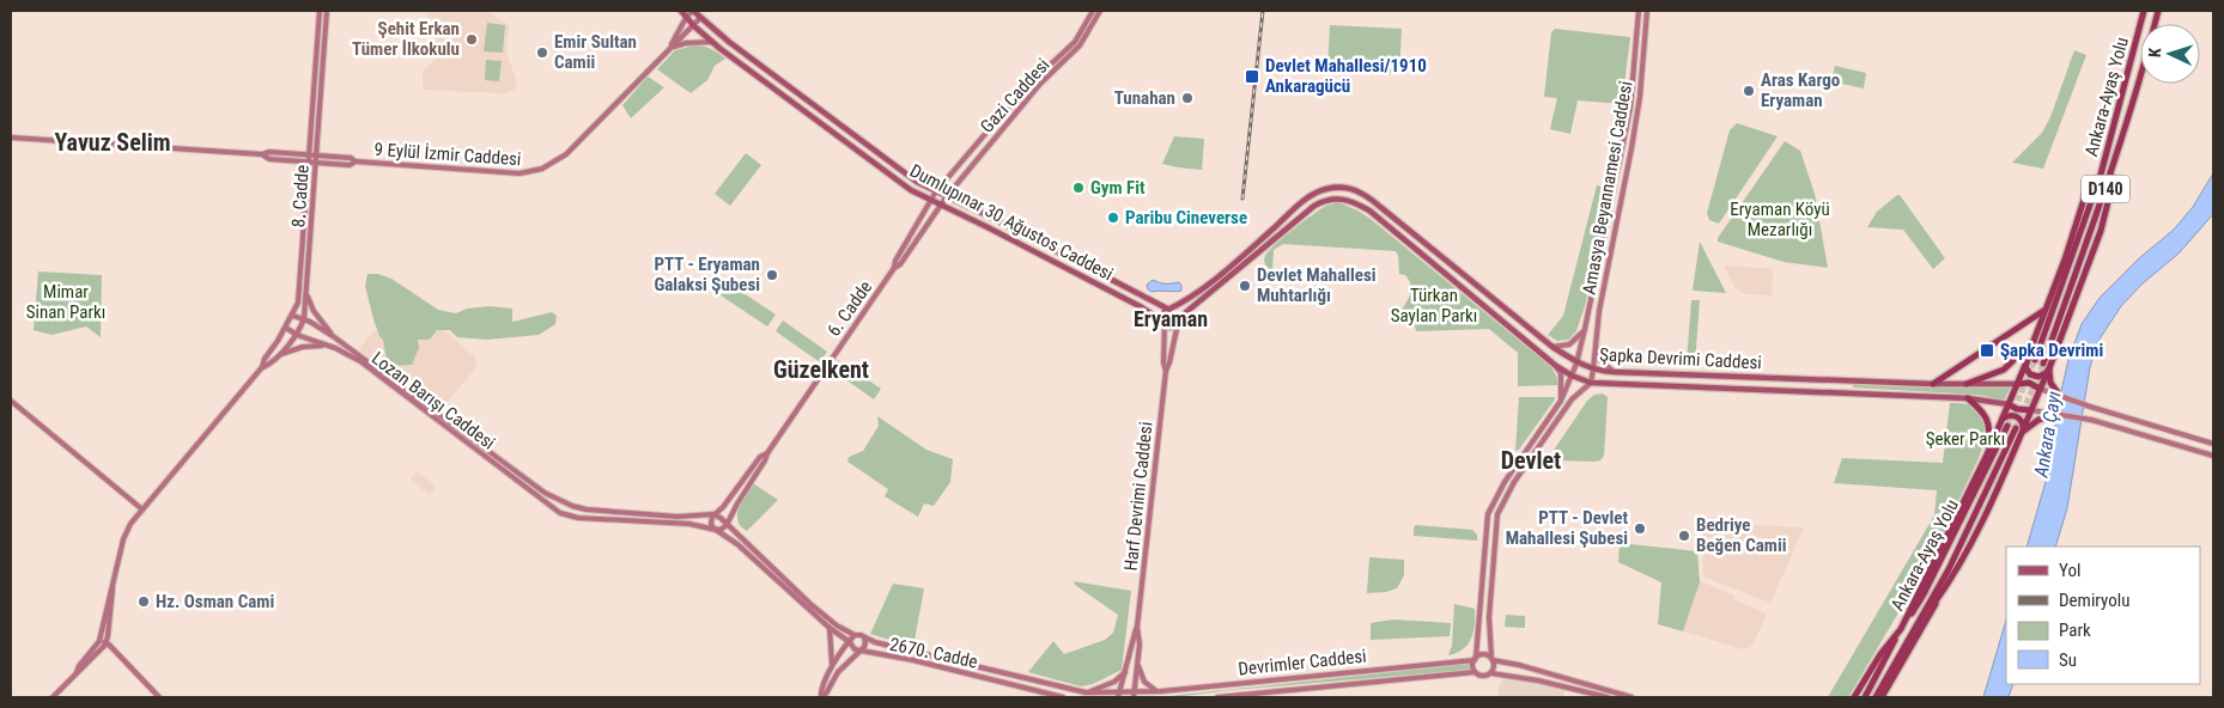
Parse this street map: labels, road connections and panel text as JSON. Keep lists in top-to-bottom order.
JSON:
{
  "streets": {
    "highway": ["Ankara-Ayaş Yolu", "D140"],
    "main road": [
      "Gazi Caddesi",
      "9 Eylül İzmir Caddesi",
      "Amasya Beyannamesi Caddesi",
      "8. Cadde",
      "Dumlupınar 30 Ağustos Caddesi",
      "6. Cadde",
      "Şapka Devrimi Caddesi",
      "Lozan Barışı Caddesi",
      "Harf Devrimi Caddesi",
      "2670. Cadde",
      "Devrimler Caddesi"
    ]
  },
  "crossings": [
    ["Gazi Caddesi", "Dumlupınar 30 Ağustos Caddesi"],
    ["Gazi Caddesi", "6. Cadde"],
    ["9 Eylül İzmir Caddesi", "8. Cadde"],
    ["9 Eylül İzmir Caddesi", "Dumlupınar 30 Ağustos Caddesi"],
    ["Amasya Beyannamesi Caddesi", "Şapka Devrimi Caddesi"],
    ["Amasya Beyannamesi Caddesi", "Devrimler Caddesi"],
    ["8. Cadde", "Lozan Barışı Caddesi"],
    ["Dumlupınar 30 Ağustos Caddesi", "6. Cadde"],
    ["Dumlupınar 30 Ağustos Caddesi", "Şapka Devrimi Caddesi"],
    ["Dumlupınar 30 Ağustos Caddesi", "Harf Devrimi Caddesi"],
    ["6. Cadde", "Lozan Barışı Caddesi"],
    ["Şapka Devrimi Caddesi", "Harf Devrimi Caddesi"],
    ["Lozan Barışı Caddesi", "2670. Cadde"],
    ["Harf Devrimi Caddesi", "2670. Cadde"],
    ["Harf Devrimi Caddesi", "Devrimler Caddesi"],
    ["2670. Cadde", "Devrimler Caddesi"]
  ],
  "districts": [
    "Yavuz Selim",
    "Eryaman",
    "Güzelkent",
    "Devlet"
  ],
  "water": ["Ankara Çayı"],
  "parks": [
    "Eryaman Köyü Mezarlığı",
    "Mimar Sinan Parkı",
    "Türkan Saylan Parkı",
    "Şeker Parkı"
  ],
  "places": {
    "other": [
      "Şehit Erkan Tümer İlkokulu",
      "Emir Sultan Camii",
      "Aras Kargo Eryaman",
      "Tunahan",
      "Gym Fit",
      "Paribu Cineverse",
      "PTT - Eryaman Galaksi Şubesi",
      "Devlet Mahallesi Muhtarlığı",
      "PTT - Devlet Mahallesi Şubesi",
      "Bedriye Beğen Camii",
      "Hz. Osman Cami"
    ],
    "transit": ["Devlet Mahallesi/1910 Ankaragücü", "Şapka Devrimi"]
  },
  "legend": [
    "Yol",
    "Demiryolu",
    "Park",
    "Su"
  ],
  "north": "left"
}
